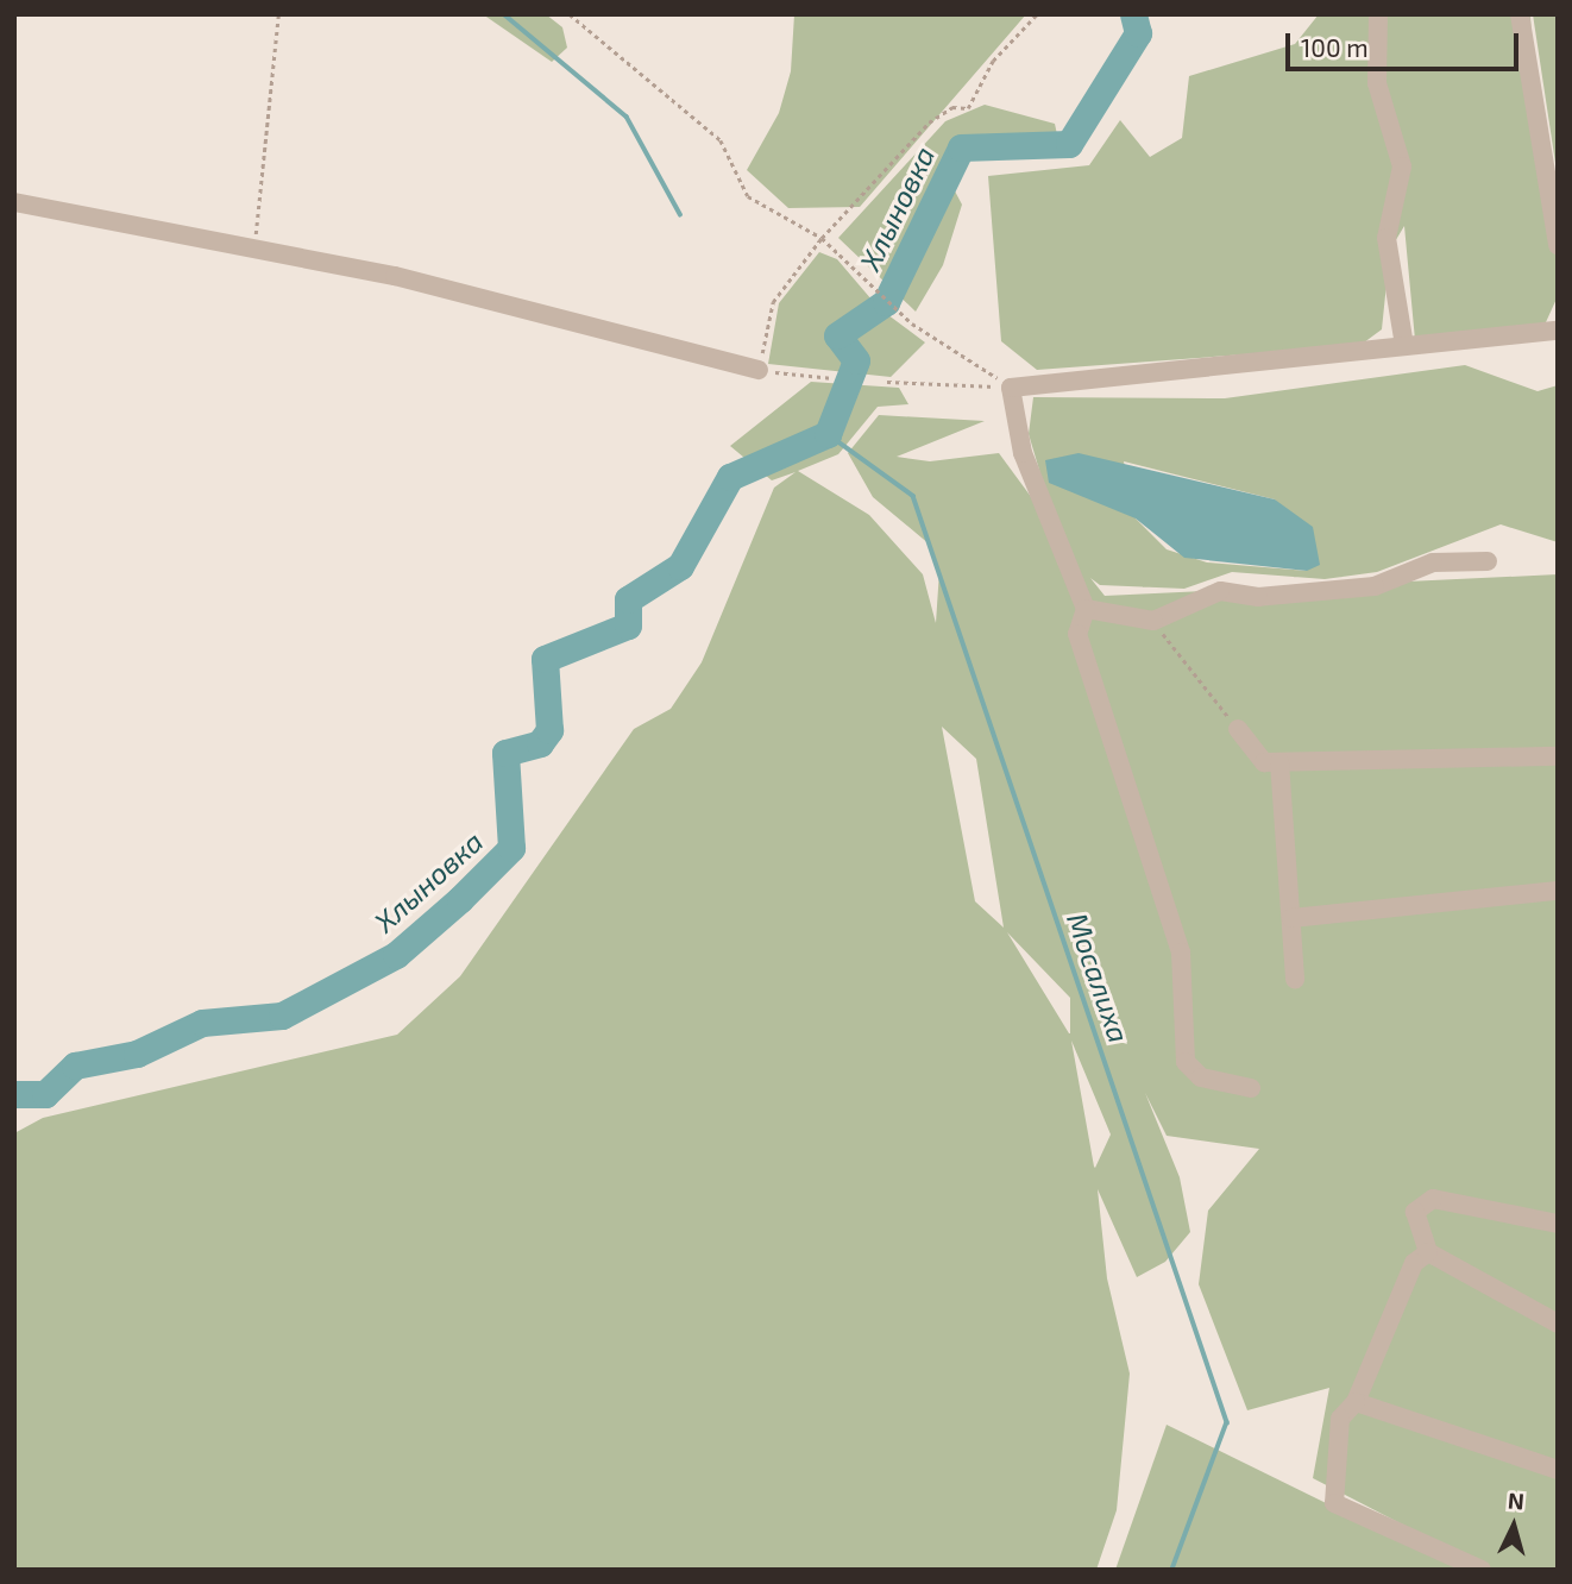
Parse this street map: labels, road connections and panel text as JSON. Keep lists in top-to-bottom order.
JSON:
{
  "water": ["Хлыновка", "Мосалиха"],
  "scale_bar": "100 m",
  "north": "top"
}
